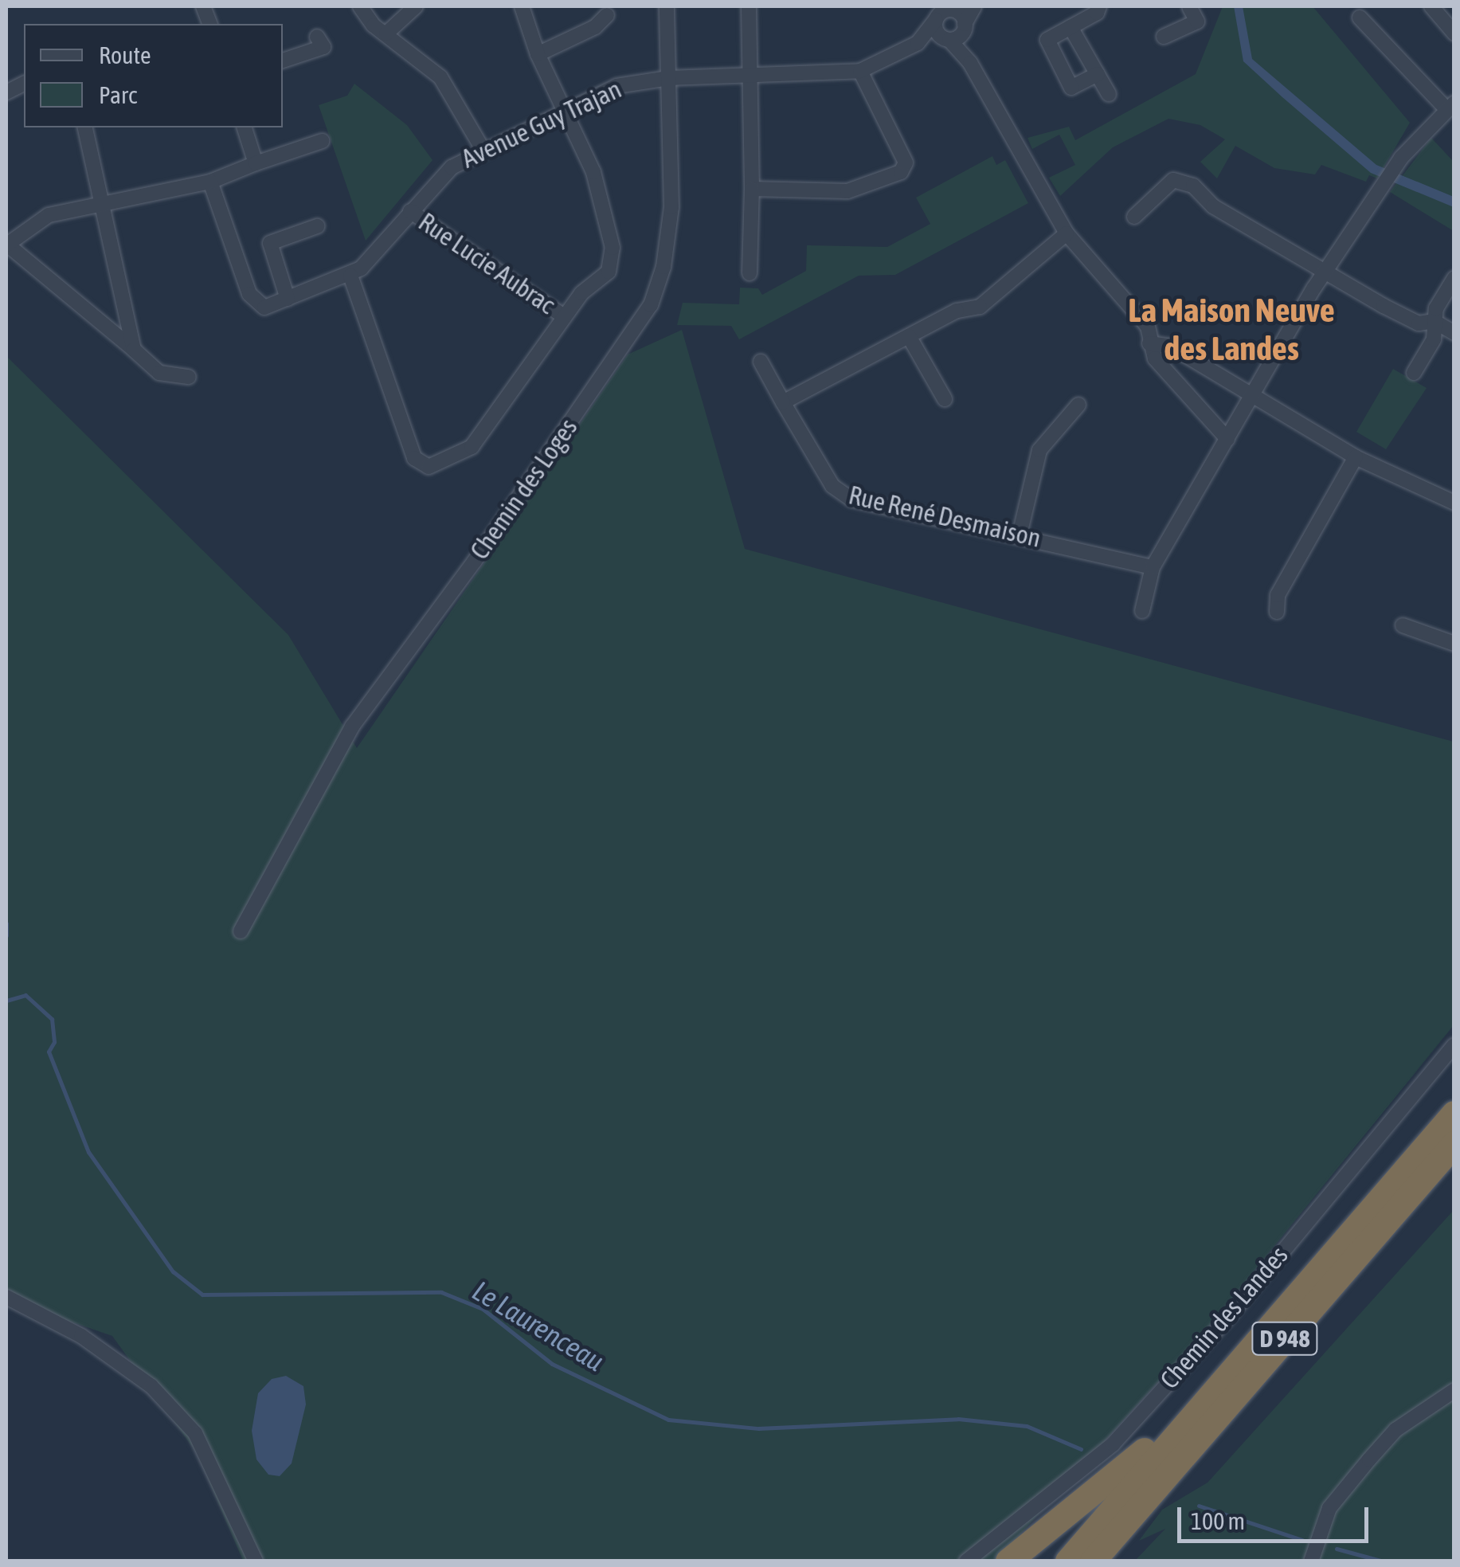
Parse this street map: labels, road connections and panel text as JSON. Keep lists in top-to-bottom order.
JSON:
{
  "streets": {
    "highway": ["D 948"],
    "street": [
      "Avenue Guy Trajan",
      "Rue Lucie Aubrac",
      "Chemin des Loges",
      "Rue René Desmaison",
      "Chemin des Landes"
    ]
  },
  "crossings": [
    ["Avenue Guy Trajan", "Rue Lucie Aubrac"],
    ["Avenue Guy Trajan", "Chemin des Loges"]
  ],
  "districts": ["La Maison Neuve des Landes"],
  "water": ["Le Laurenceau"],
  "legend": ["Route", "Parc"],
  "scale_bar": "100 m"
}
